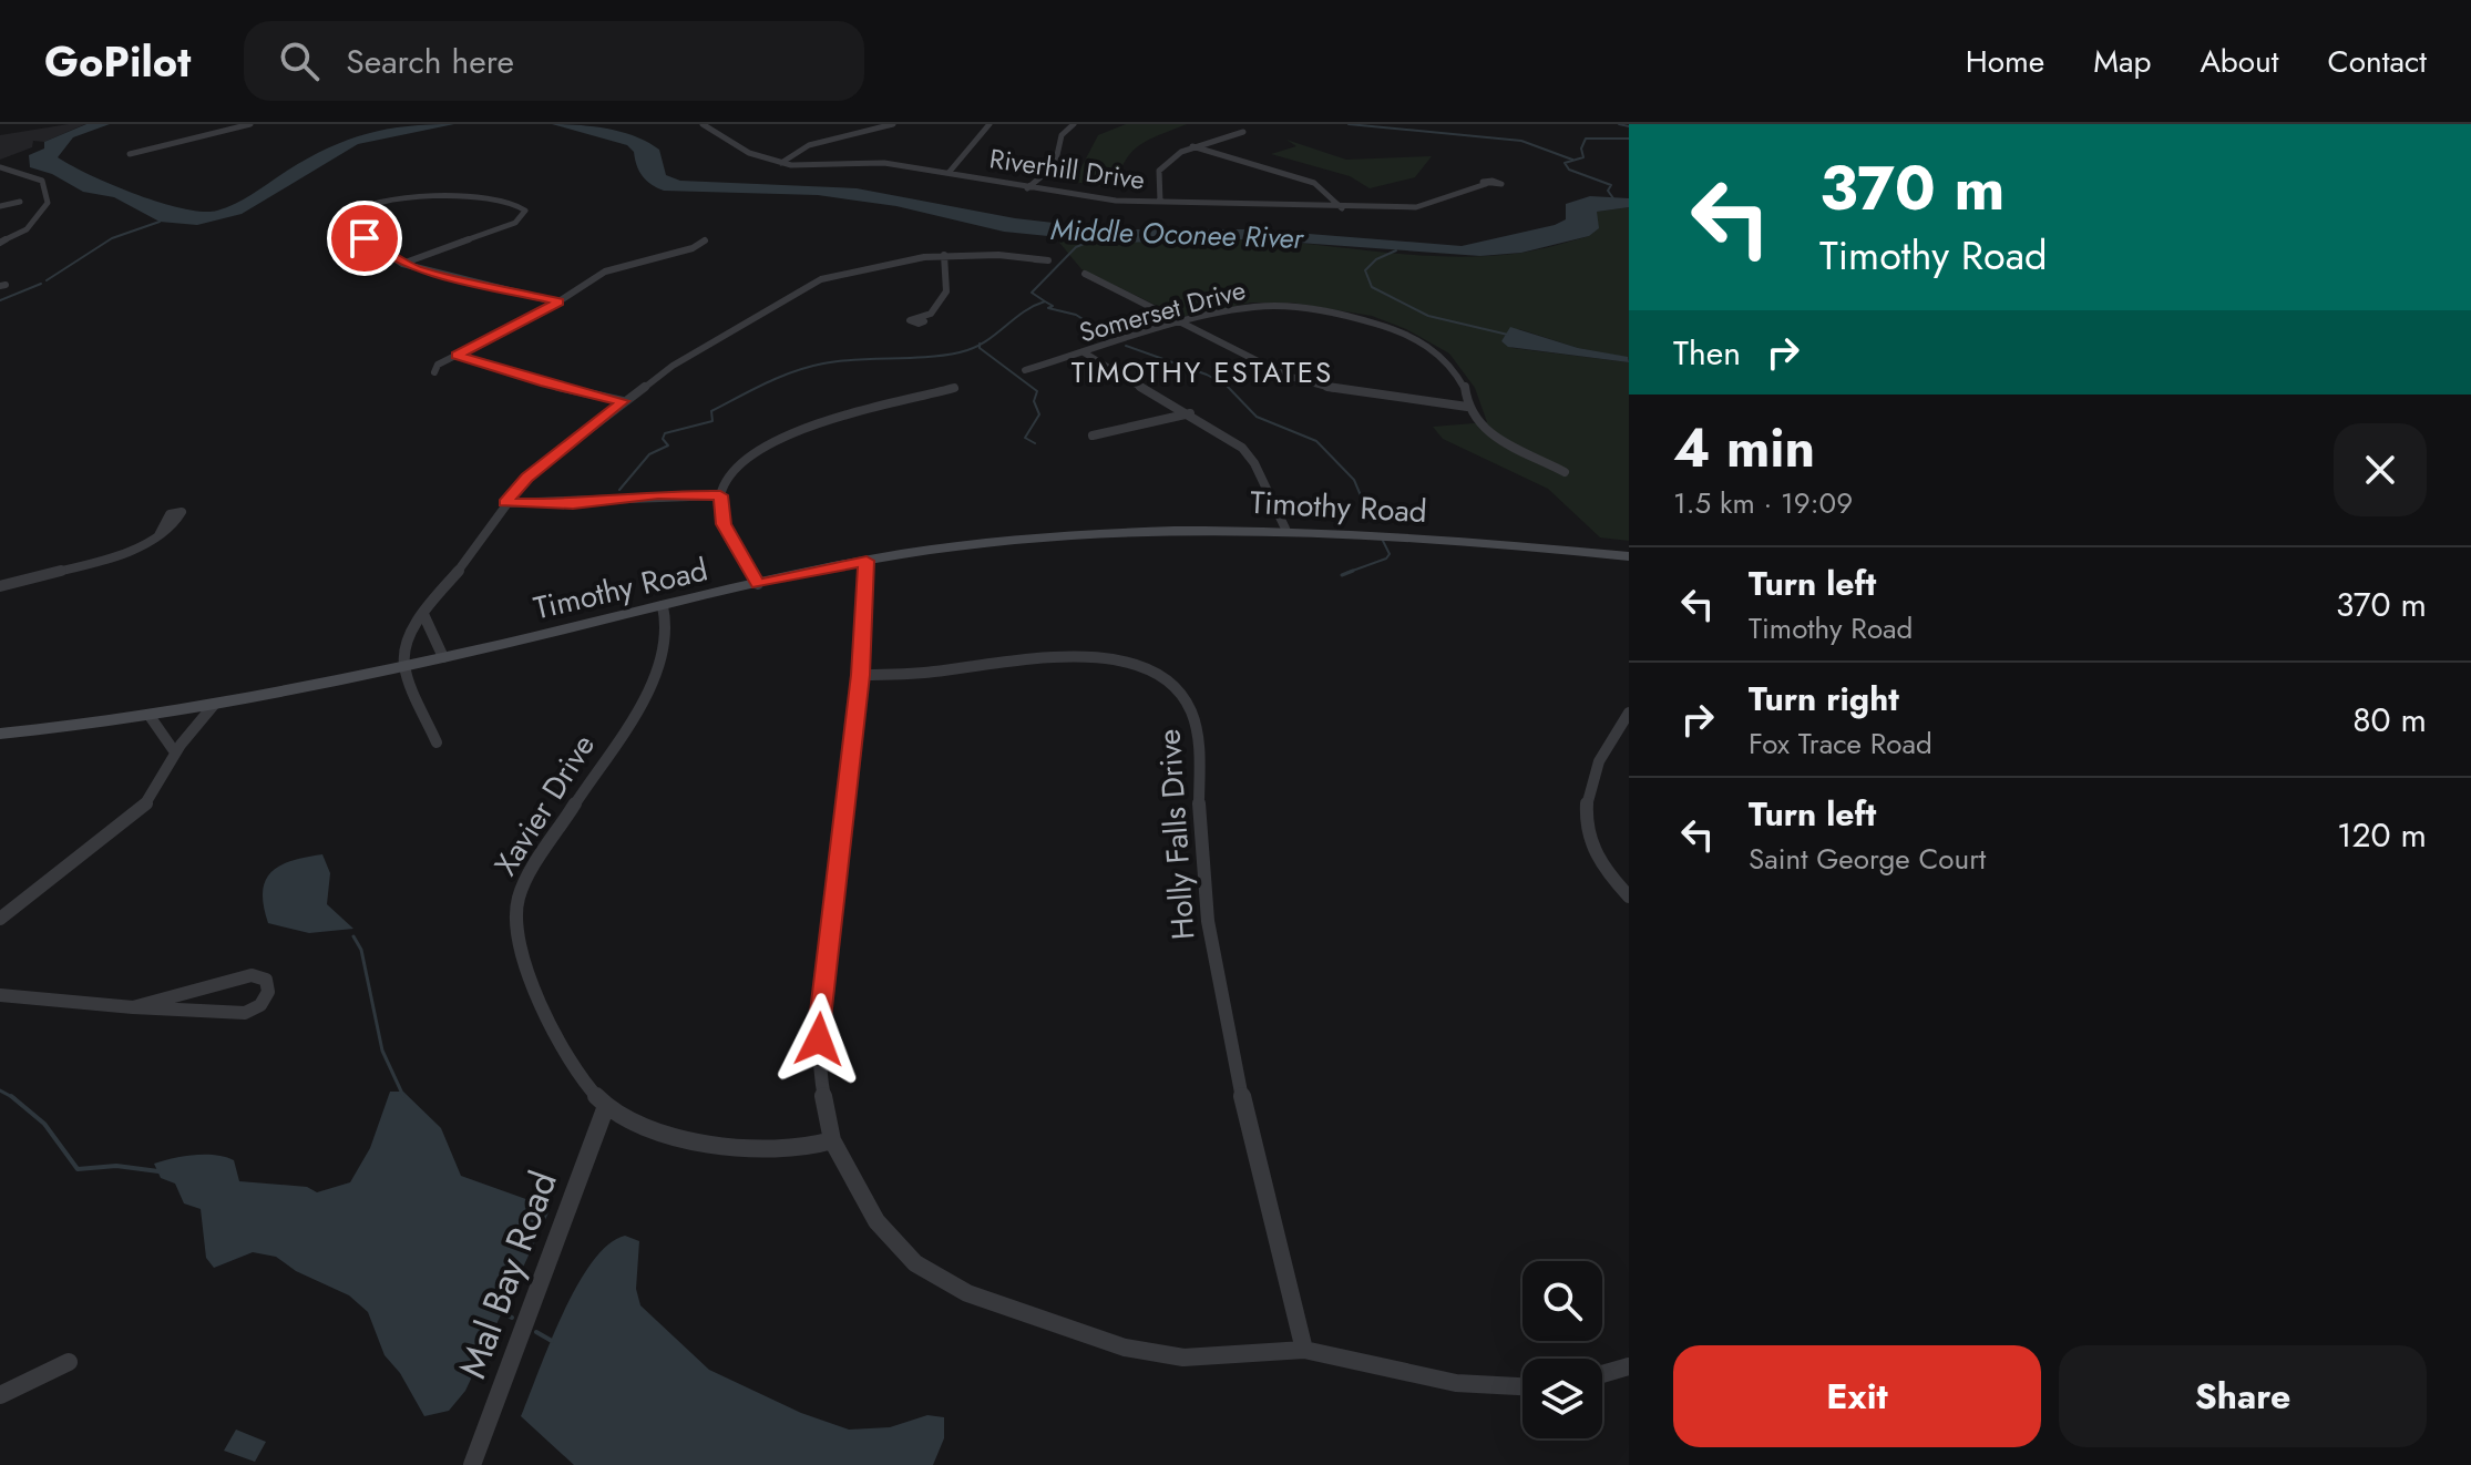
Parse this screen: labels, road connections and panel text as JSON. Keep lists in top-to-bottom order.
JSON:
{
  "streets": {
    "main road": ["Timothy Road"],
    "street": [
      "Riverhill Drive",
      "Somerset Drive",
      "Xavier Drive",
      "Holly Falls Drive",
      "Mal Bay Road"
    ]
  },
  "crossings": [
    ["Timothy Road", "Xavier Drive"],
    ["Xavier Drive", "Mal Bay Road"]
  ],
  "districts": ["TIMOTHY ESTATES"],
  "water": ["Middle Oconee River"],
  "page": {
    "header": "GoPilot",
    "search": "Search here",
    "nav": [
      "Home",
      "Map",
      "About",
      "Contact"
    ],
    "turn": ["370 m", "Timothy Road"],
    "then": "Then",
    "heading": ["4 min", "1.5 km · 19:09"],
    "list": [
      {
        "name": "Turn left",
        "note": "Timothy Road",
        "value": "370 m"
      },
      {
        "name": "Turn right",
        "note": "Fox Trace Road",
        "value": "80 m"
      },
      {
        "name": "Turn left",
        "note": "Saint George Court",
        "value": "120 m"
      }
    ],
    "buttons": ["Exit", "Share"]
  }
}
